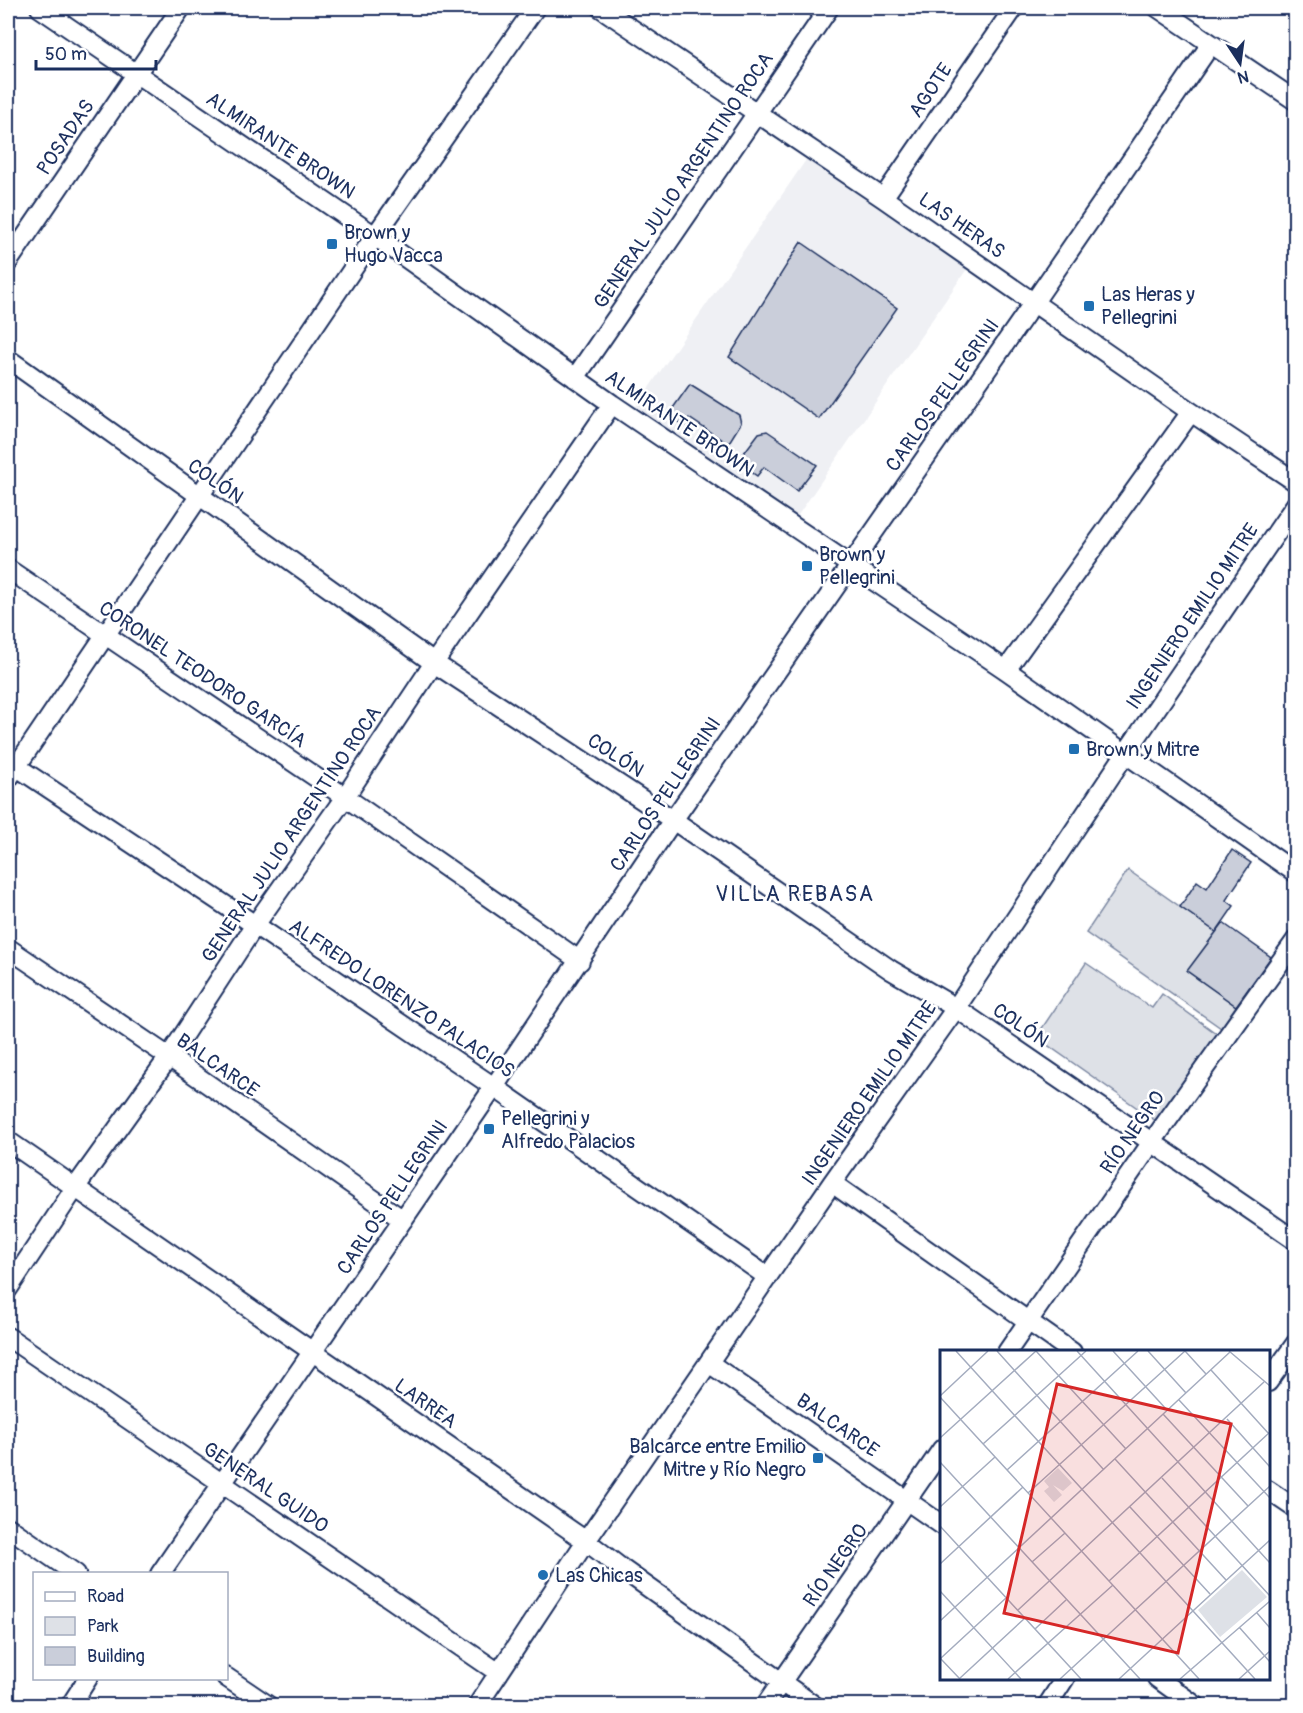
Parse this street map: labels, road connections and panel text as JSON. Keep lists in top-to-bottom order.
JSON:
{
  "streets": {
    "street": [
      "AGOTE",
      "POSADAS",
      "ALMIRANTE BROWN",
      "GENERAL JULIO ARGENTINO ROCA",
      "LAS HERAS",
      "CARLOS PELLEGRINI",
      "COLÓN",
      "INGENIERO EMILIO MITRE",
      "CORONEL TEODORO GARCÍA",
      "ALFREDO LORENZO PALACIOS",
      "BALCARCE",
      "RÍO NEGRO",
      "LARREA",
      "GENERAL GUIDO"
    ]
  },
  "crossings": [
    ["AGOTE", "LAS HERAS"],
    ["POSADAS", "ALMIRANTE BROWN"],
    ["ALMIRANTE BROWN", "GENERAL JULIO ARGENTINO ROCA"],
    ["ALMIRANTE BROWN", "CARLOS PELLEGRINI"],
    ["ALMIRANTE BROWN", "INGENIERO EMILIO MITRE"],
    ["GENERAL JULIO ARGENTINO ROCA", "LAS HERAS"],
    ["GENERAL JULIO ARGENTINO ROCA", "COLÓN"],
    ["GENERAL JULIO ARGENTINO ROCA", "CORONEL TEODORO GARCÍA"],
    ["GENERAL JULIO ARGENTINO ROCA", "ALFREDO LORENZO PALACIOS"],
    ["GENERAL JULIO ARGENTINO ROCA", "BALCARCE"],
    ["GENERAL JULIO ARGENTINO ROCA", "LARREA"],
    ["LAS HERAS", "CARLOS PELLEGRINI"],
    ["CARLOS PELLEGRINI", "COLÓN"],
    ["CARLOS PELLEGRINI", "CORONEL TEODORO GARCÍA"],
    ["CARLOS PELLEGRINI", "ALFREDO LORENZO PALACIOS"],
    ["CARLOS PELLEGRINI", "BALCARCE"],
    ["CARLOS PELLEGRINI", "LARREA"],
    ["CARLOS PELLEGRINI", "GENERAL GUIDO"],
    ["COLÓN", "INGENIERO EMILIO MITRE"],
    ["COLÓN", "RÍO NEGRO"],
    ["INGENIERO EMILIO MITRE", "ALFREDO LORENZO PALACIOS"],
    ["INGENIERO EMILIO MITRE", "BALCARCE"],
    ["INGENIERO EMILIO MITRE", "LARREA"],
    ["INGENIERO EMILIO MITRE", "GENERAL GUIDO"],
    ["BALCARCE", "RÍO NEGRO"],
    ["RÍO NEGRO", "LARREA"]
  ],
  "districts": ["VILLA REBASA"],
  "places": {
    "transit": [
      "Brown y Hugo Vacca",
      "Las Heras y Pellegrini",
      "Brown y Pellegrini",
      "Brown y Mitre",
      "Pellegrini y Alfredo Palacios",
      "Balcarce entre Emilio Mitre y Río Negro"
    ],
    "other": ["Las Chicas"]
  },
  "legend": ["Road", "Park", "Building"],
  "scale_bar": "50 m",
  "north": "bottom"
}
